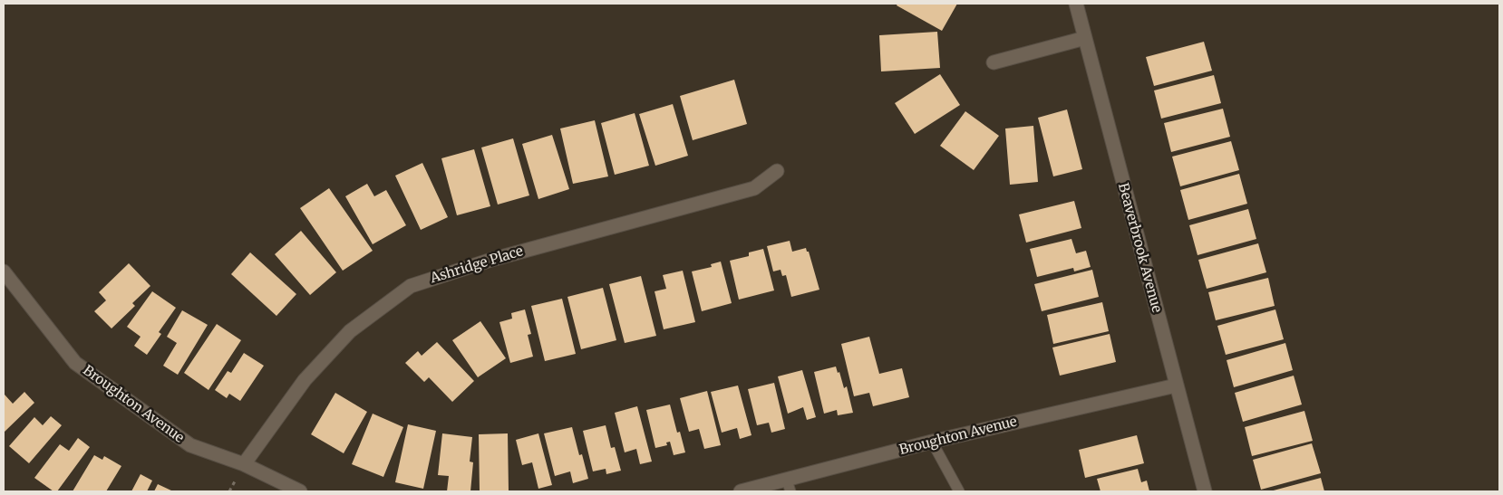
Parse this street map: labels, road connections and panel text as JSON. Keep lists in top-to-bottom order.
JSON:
{
  "streets": {
    "street": ["Beaverbrook Avenue", "Ashridge Place", "Broughton Avenue"]
  },
  "crossings": [
    ["Beaverbrook Avenue", "Broughton Avenue"],
    ["Ashridge Place", "Broughton Avenue"]
  ]
}
